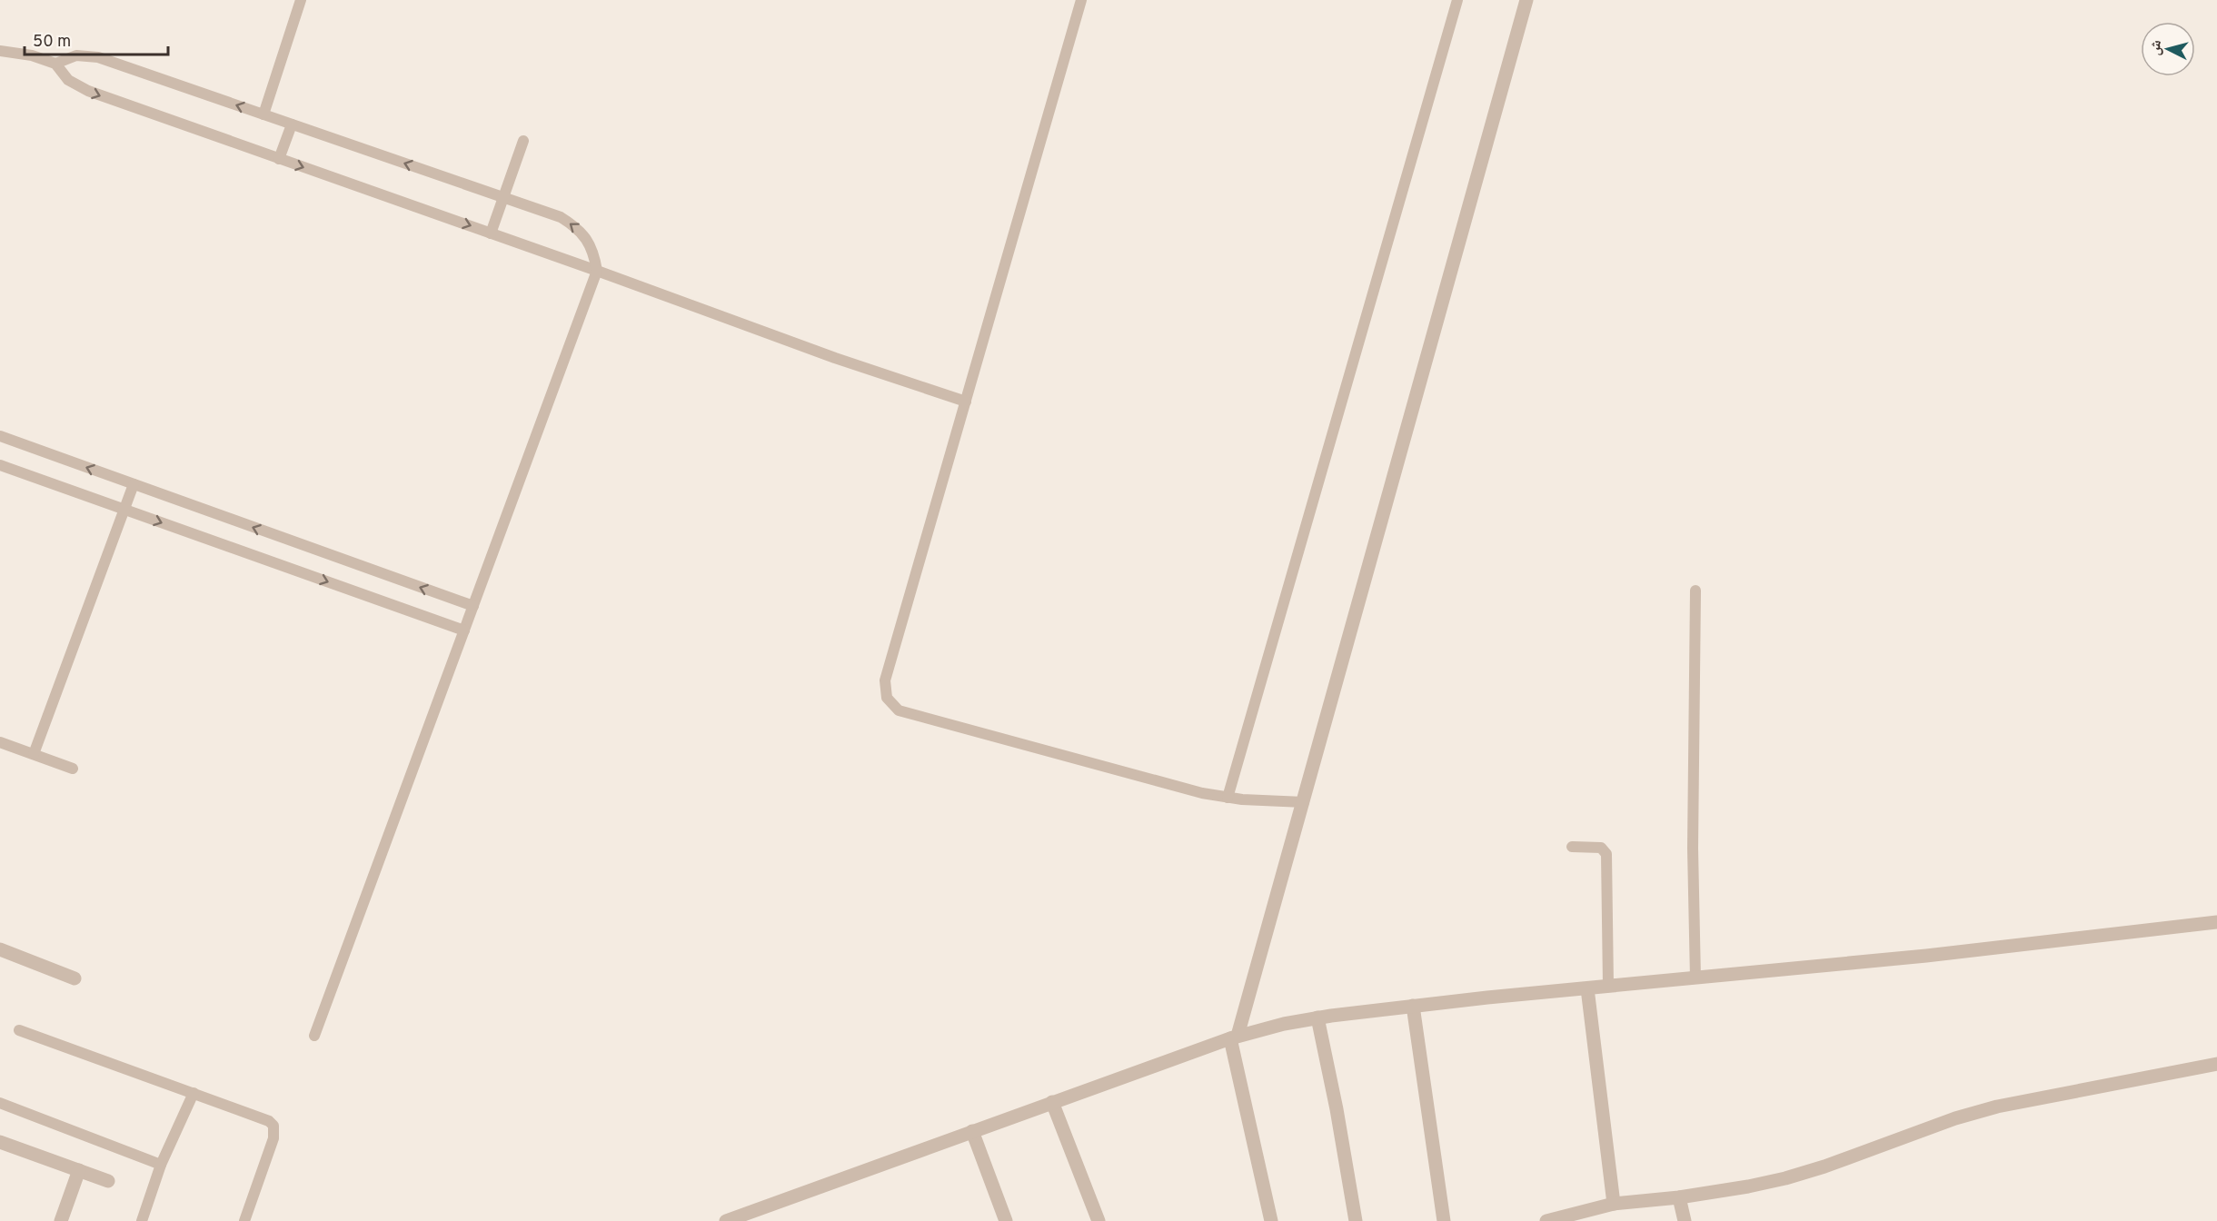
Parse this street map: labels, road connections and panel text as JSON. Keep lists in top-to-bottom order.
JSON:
{
  "scale_bar": "50 m",
  "north": "left"
}
